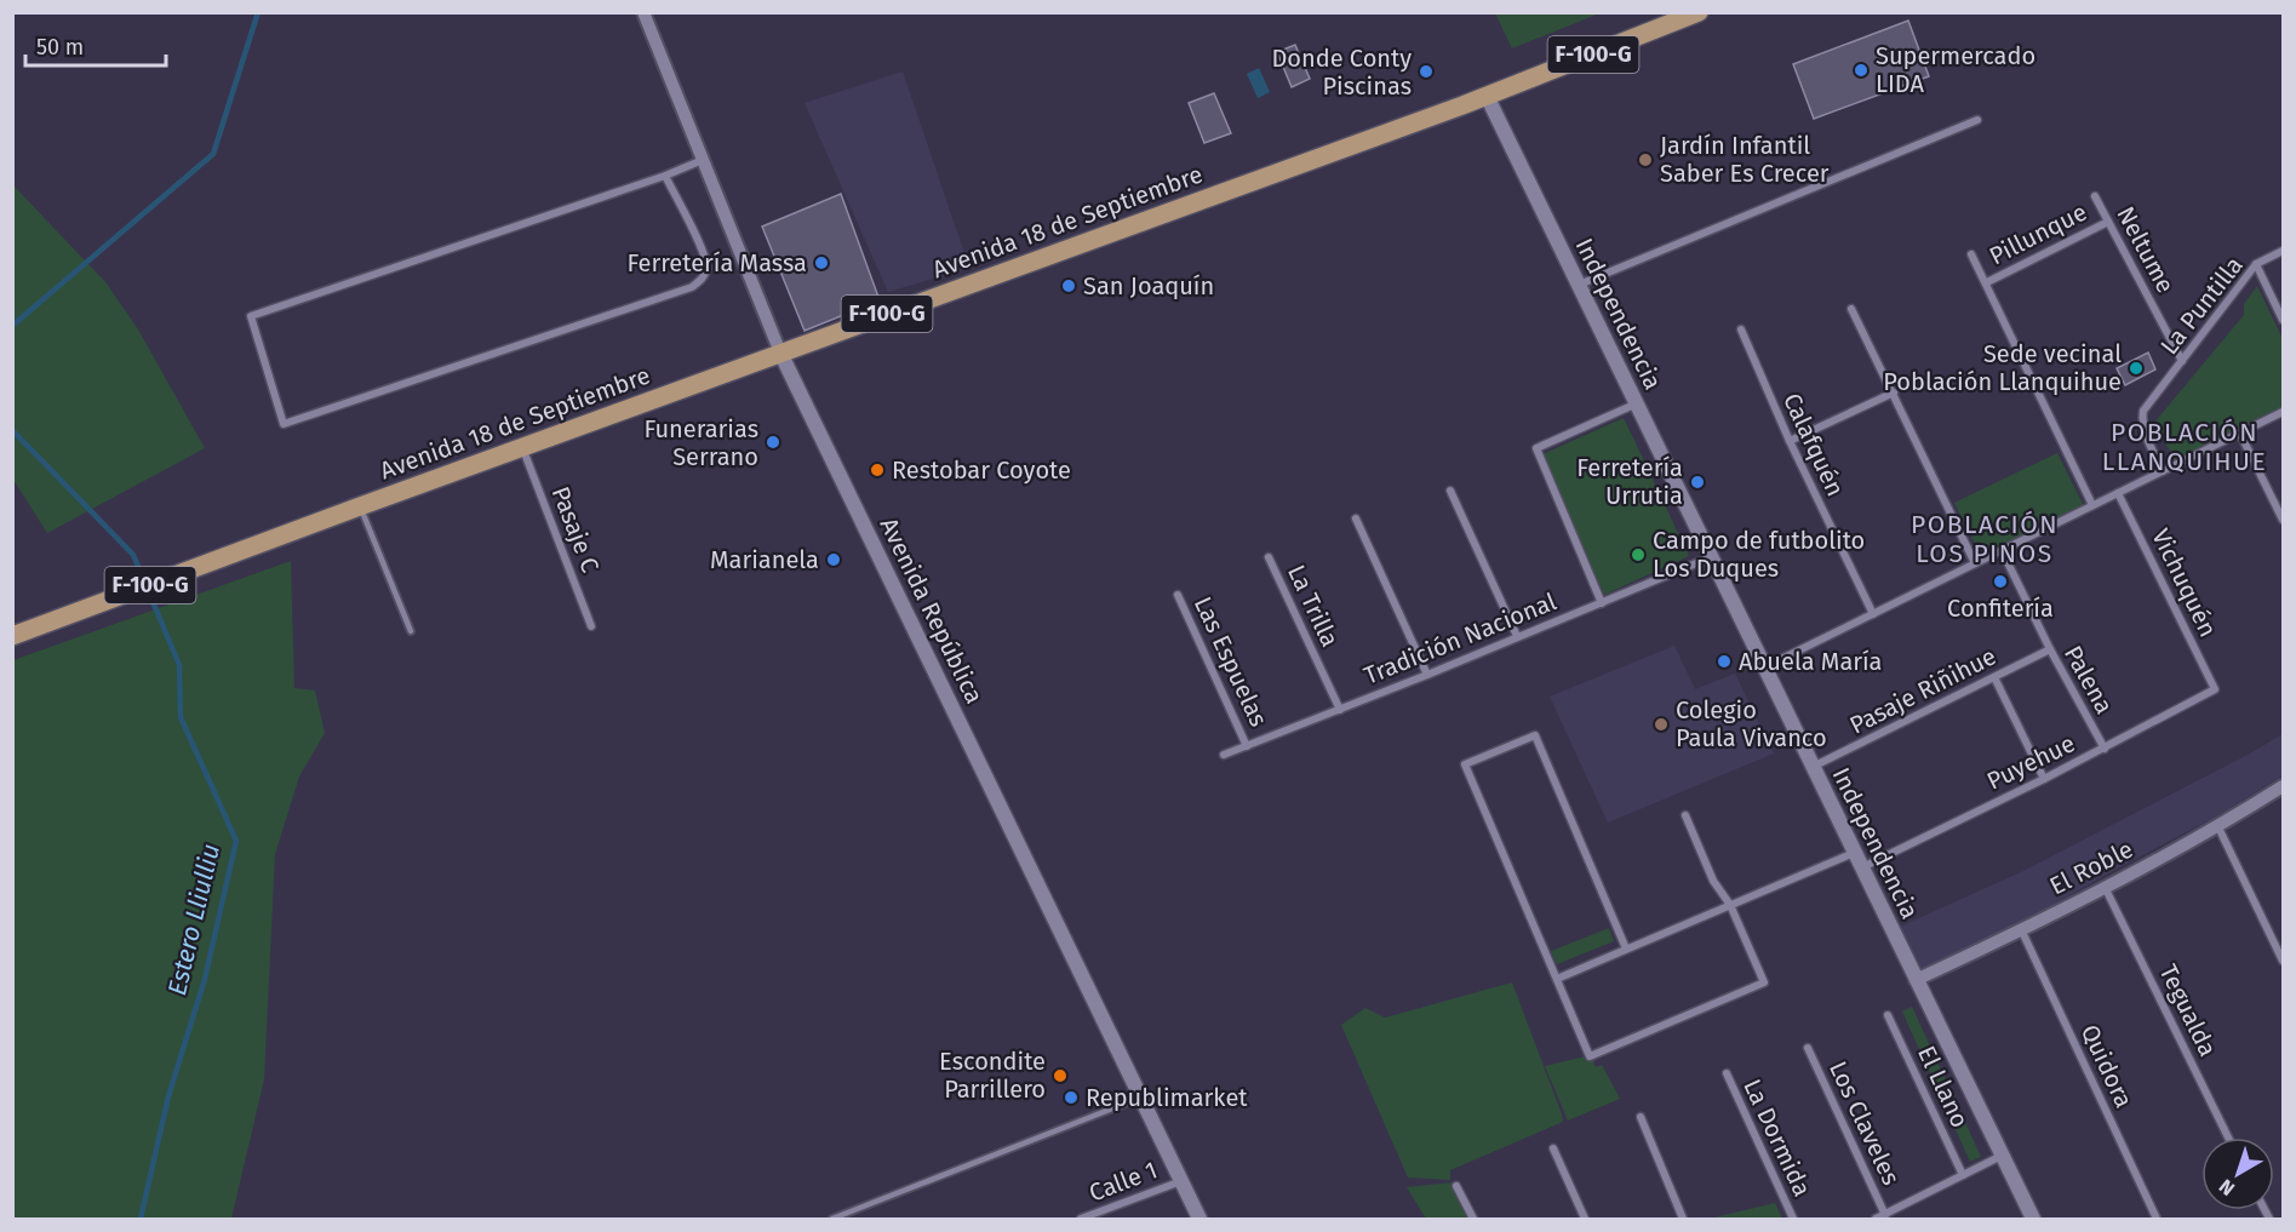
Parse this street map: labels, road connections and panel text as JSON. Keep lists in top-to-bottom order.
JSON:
{
  "streets": {
    "main road": [
      "F-100-G",
      "Avenida 18 de Septiembre",
      "Independencia",
      "Avenida República"
    ],
    "street": [
      "Pillunque",
      "Neltume",
      "La Puntilla",
      "Calafquén",
      "Pasaje C",
      "Vichuquén",
      "La Trilla",
      "Tradición Nacional",
      "Las Espuelas",
      "Palena",
      "Pasaje Riñihue",
      "Puyehue",
      "El Roble",
      "Tegualda",
      "Quidora",
      "El Llano",
      "Los Claveles",
      "La Dormida",
      "Calle 1"
    ]
  },
  "crossings": [
    ["Avenida 18 de Septiembre", "Independencia"],
    ["Avenida 18 de Septiembre", "Pasaje C"],
    ["Avenida 18 de Septiembre", "Avenida República"],
    ["Pillunque", "Neltume"],
    ["Neltume", "La Puntilla"],
    ["Independencia", "Tradición Nacional"],
    ["Independencia", "Pasaje Riñihue"],
    ["Independencia", "Puyehue"],
    ["Independencia", "El Roble"],
    ["Vichuquén", "Puyehue"],
    ["La Trilla", "Tradición Nacional"],
    ["Avenida República", "Calle 1"],
    ["Tradición Nacional", "Las Espuelas"],
    ["Palena", "Pasaje Riñihue"],
    ["Palena", "Puyehue"],
    ["El Roble", "Tegualda"],
    ["El Roble", "Quidora"]
  ],
  "districts": ["POBLACIÓN LLANQUIHUE", "POBLACIÓN LOS PINOS"],
  "water": ["Estero Lliulliu"],
  "places": [
    "Supermercado LIDA",
    "Donde Conty Piscinas",
    "Jardín Infantil Saber Es Crecer",
    "Ferretería Massa",
    "San Joaquín",
    "Sede vecinal Población Llanquihue",
    "Funerarias Serrano",
    "Restobar Coyote",
    "Ferretería Urrutia",
    "Campo de futbolito Los Duques",
    "Marianela",
    "Confitería",
    "Abuela María",
    "Colegio Paula Vivanco",
    "Escondite Parrillero",
    "Republimarket"
  ],
  "scale_bar": "50 m",
  "north": "bottom left"
}
